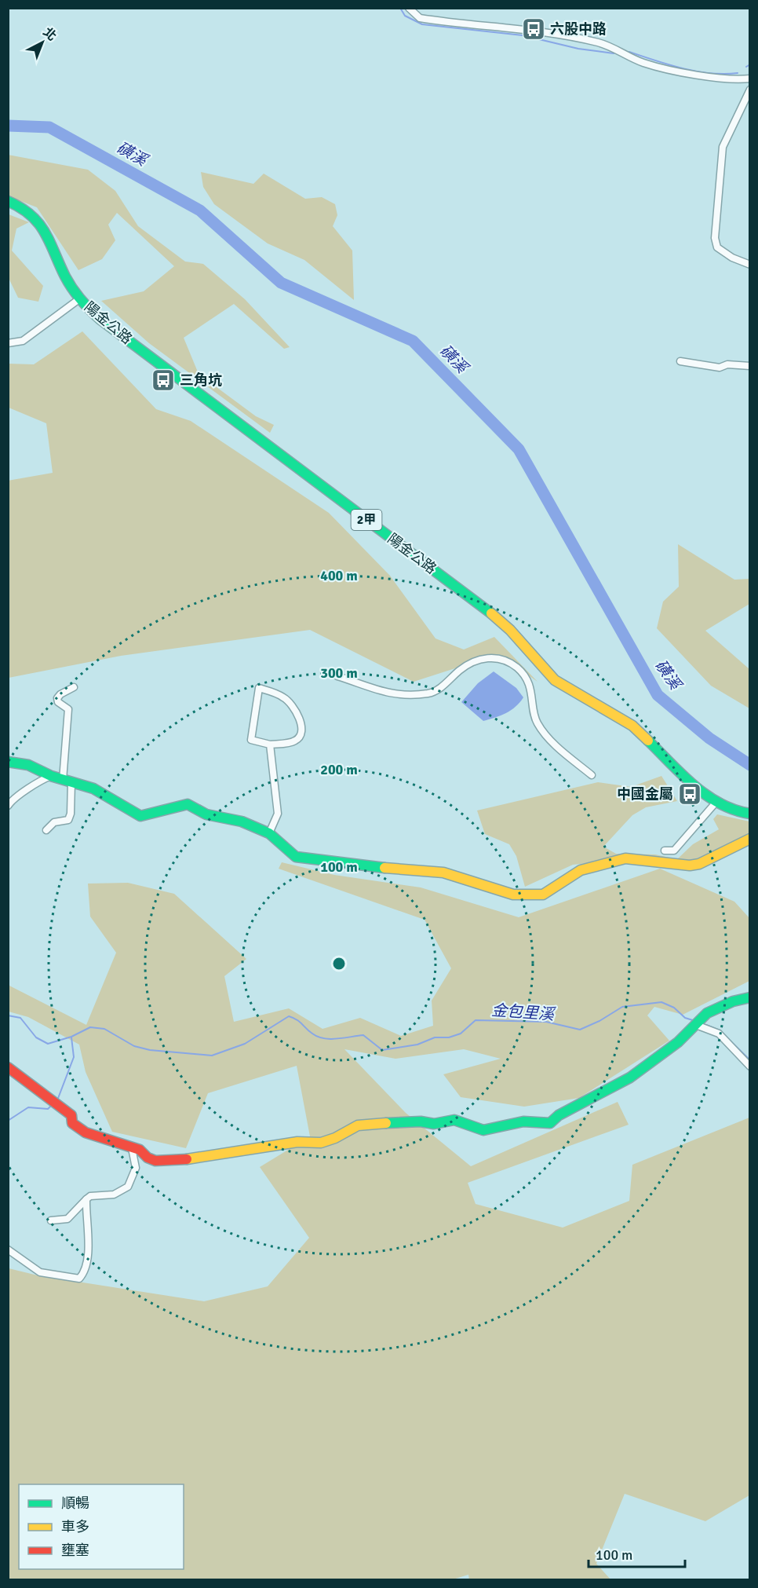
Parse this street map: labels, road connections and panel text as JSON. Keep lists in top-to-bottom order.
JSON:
{
  "streets": {
    "street": ["陽金公路", "2甲"]
  },
  "water": ["磺溪", "金包里溪"],
  "places": {
    "bus stop": ["六股中路", "三角坑", "中國金屬"]
  },
  "legend": ["順暢", "車多", "壅塞"],
  "scale_bar": "100 m",
  "north": "top right",
  "rings": [
    "400 m",
    "300 m",
    "200 m",
    "100 m"
  ]
}
